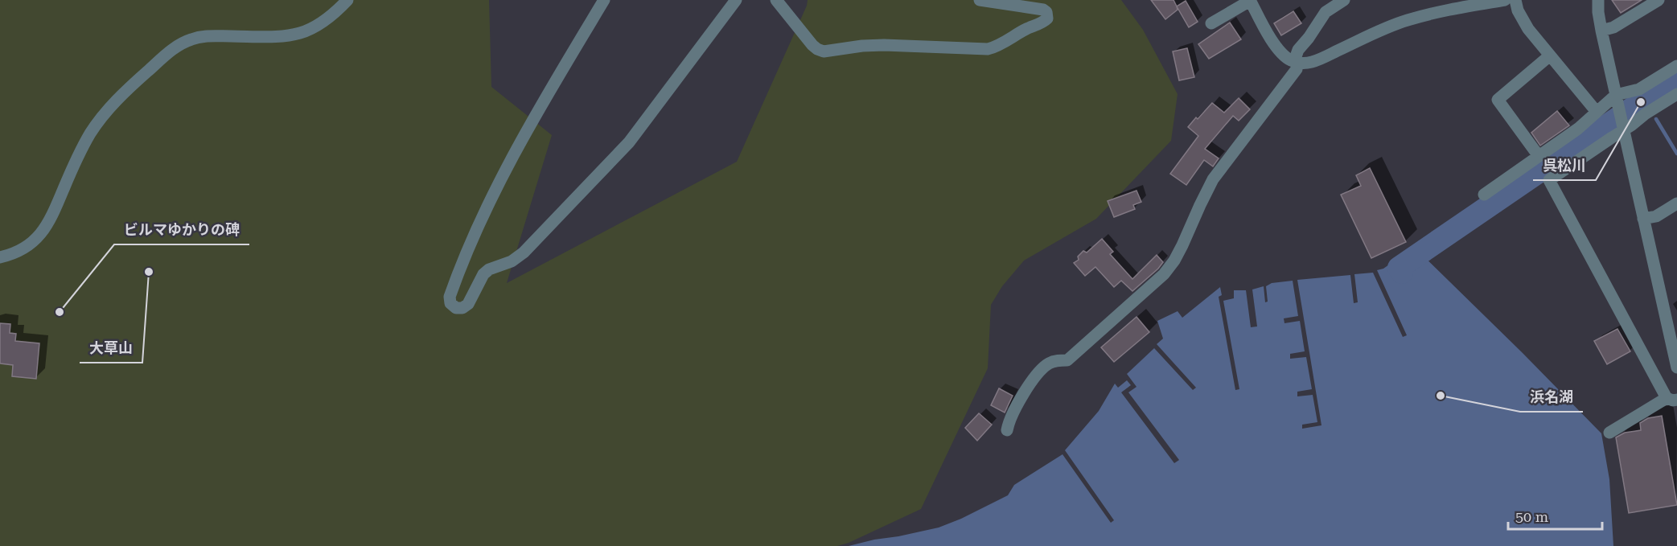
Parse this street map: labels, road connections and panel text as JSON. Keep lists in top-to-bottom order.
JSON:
{
  "places": [
    "呉松川",
    "大草山",
    "ビルマゆかりの碑",
    "浜名湖"
  ],
  "scale_bar": "50 m"
}
